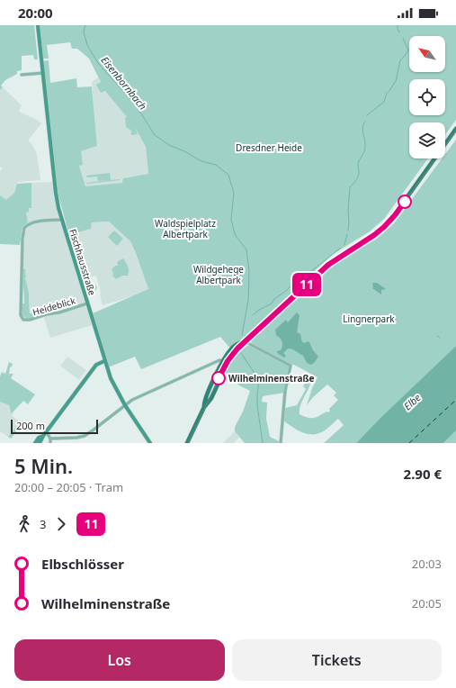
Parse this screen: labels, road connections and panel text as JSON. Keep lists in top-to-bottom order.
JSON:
{
  "streets": {
    "main road": ["Fischhausstraße"],
    "street": ["Heideblick"]
  },
  "crossings": [
    ["Fischhausstraße", "Heideblick"]
  ],
  "water": ["Eisenbornbach", "Elbe"],
  "parks": [
    "Dresdner Heide",
    "Waldspielplatz Albertpark",
    "Wildgehege Albertpark",
    "Lingnerpark"
  ],
  "places": ["Wilhelminenstraße"],
  "lines": ["tram line 11"],
  "scale_bar": "200 m",
  "north": "top left",
  "page": {
    "status": "20:00",
    "on_map": "11",
    "scale": "200 m",
    "heading": ["5 Min.", "20:00 – 20:05 · Tram", "2.90 €"],
    "legs": ["3", "11"],
    "list": [
      {
        "name": "Elbschlösser",
        "value": "20:03"
      },
      {
        "name": "Wilhelminenstraße",
        "value": "20:05"
      }
    ],
    "buttons": ["Los", "Tickets"]
  }
}
